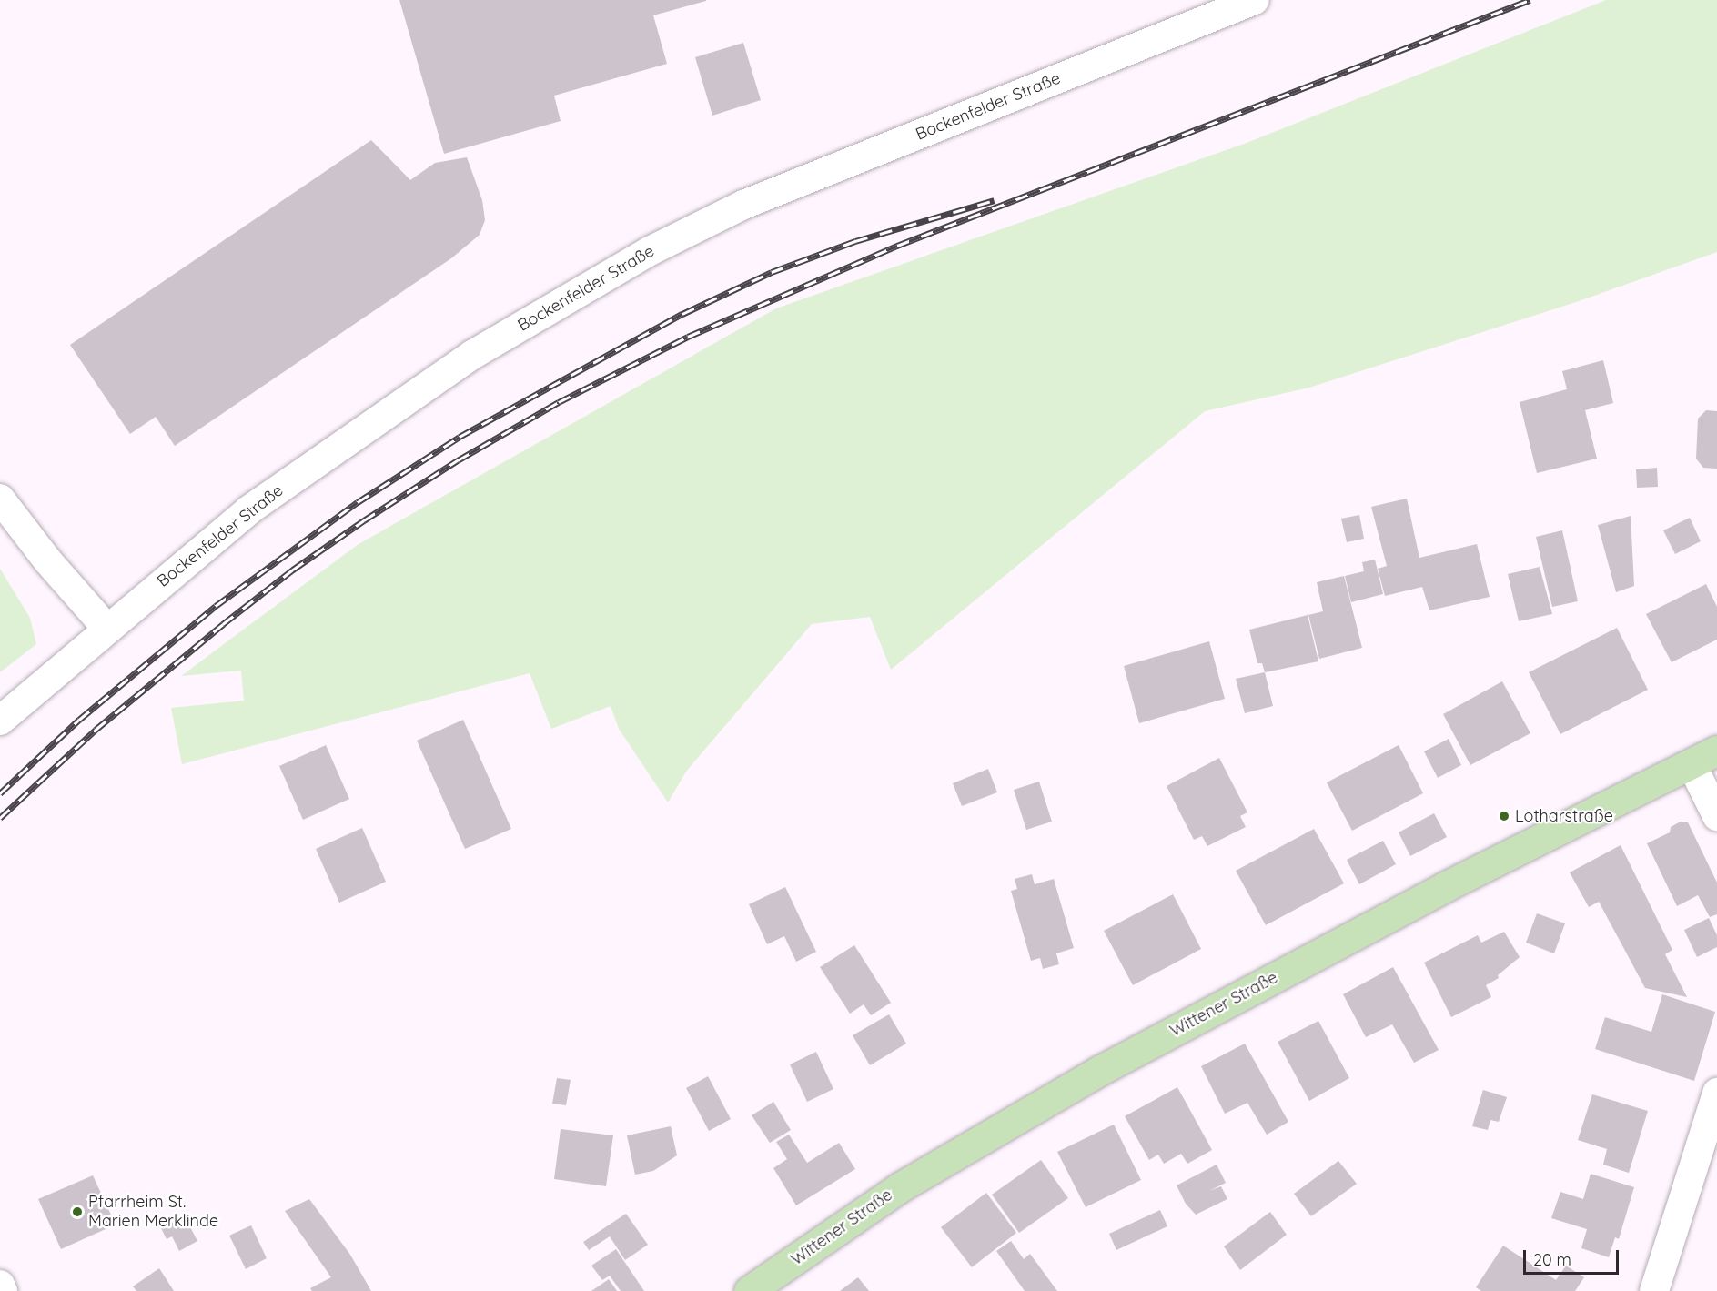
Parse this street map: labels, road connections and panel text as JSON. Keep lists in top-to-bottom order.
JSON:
{
  "streets": {
    "main road": ["Wittener Straße"],
    "street": ["Bockenfelder Straße"]
  },
  "places": ["Lotharstraße", "Pfarrheim St. Marien Merklinde"],
  "scale_bar": "20 m"
}
